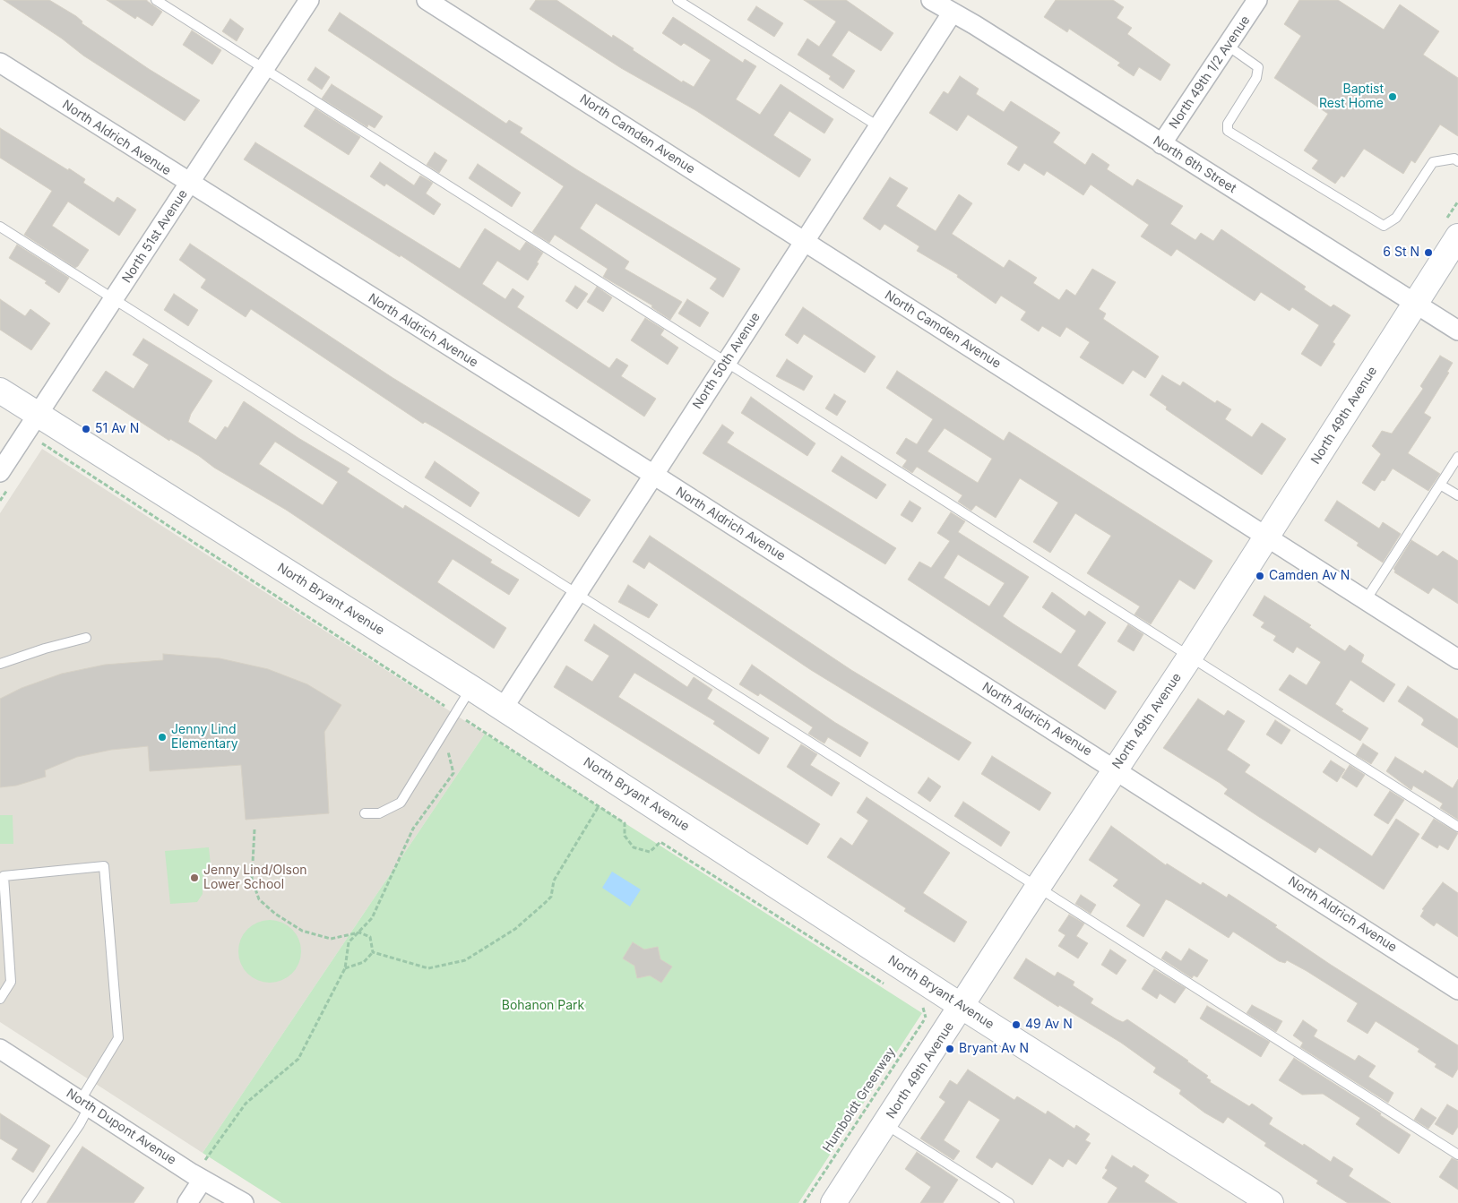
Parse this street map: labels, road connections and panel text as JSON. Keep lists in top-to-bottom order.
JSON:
{
  "streets": {
    "street": [
      "North 49th 1/2 Avenue",
      "North Camden Avenue",
      "North Aldrich Avenue",
      "North 6th Street",
      "North 51st Avenue",
      "North 50th Avenue",
      "North 49th Avenue",
      "North Bryant Avenue",
      "North Dupont Avenue"
    ],
    "path": ["Humboldt Greenway"]
  },
  "crossings": [
    ["North 49th 1/2 Avenue", "North 6th Street"],
    ["North Camden Avenue", "North 50th Avenue"],
    ["North Camden Avenue", "North 49th Avenue"],
    ["North Aldrich Avenue", "North 51st Avenue"],
    ["North Aldrich Avenue", "North 50th Avenue"],
    ["North Aldrich Avenue", "North 49th Avenue"],
    ["North 6th Street", "North 50th Avenue"],
    ["North 6th Street", "North 49th Avenue"],
    ["North 51st Avenue", "North Bryant Avenue"],
    ["North 50th Avenue", "North Bryant Avenue"],
    ["North 49th Avenue", "North Bryant Avenue"]
  ],
  "parks": ["Bohanon Park"],
  "places": [
    "Baptist Rest Home",
    "6 St N",
    "51 Av N",
    "Camden Av N",
    "Jenny Lind Elementary",
    "Jenny Lind/Olson Lower School",
    "49 Av N",
    "Bryant Av N"
  ]
}
